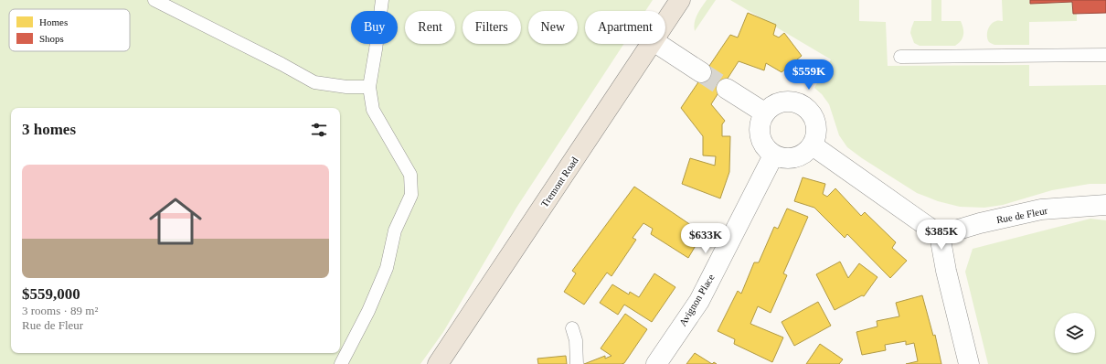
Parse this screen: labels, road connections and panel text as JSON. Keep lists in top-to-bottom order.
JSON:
{
  "streets": {
    "main road": ["Tremont Road"],
    "street": ["Rue de Fleur", "Avignon Place"]
  },
  "legend": ["Homes", "Shops"],
  "page": {
    "chip": [
      "Buy",
      "Rent",
      "Filters",
      "New",
      "Apartment"
    ],
    "price": ["$559K", "$385K", "$633K"],
    "heading": "3 homes",
    "list": [
      {
        "name": "$559,000",
        "note": "3 rooms · 89 m² · Rue de Fleur"
      }
    ]
  }
}
